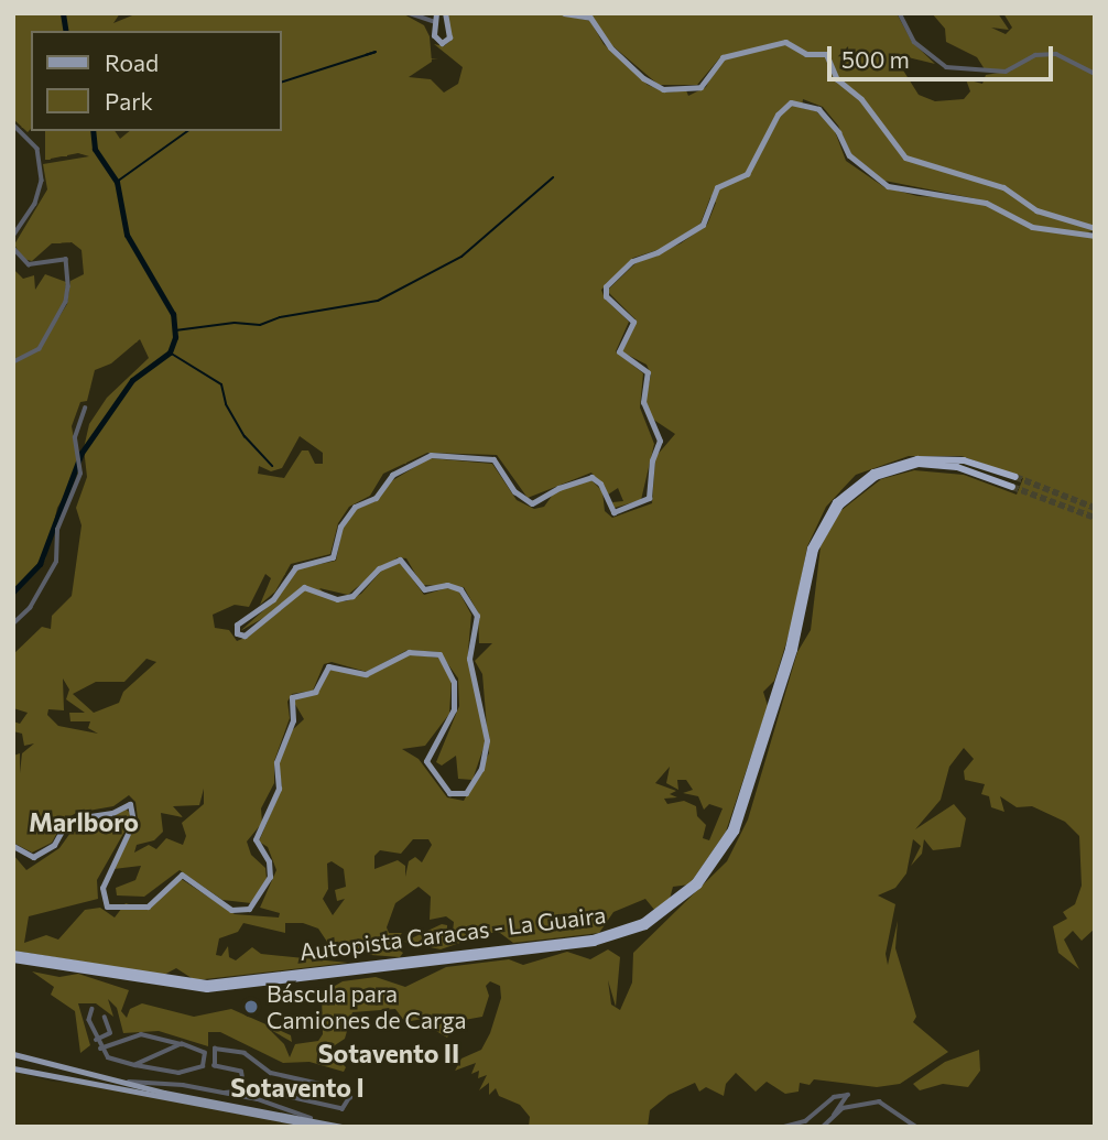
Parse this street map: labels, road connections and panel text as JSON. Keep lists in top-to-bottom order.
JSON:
{
  "streets": {
    "highway": ["Autopista Caracas - La Guaira"]
  },
  "districts": ["Marlboro", "Sotavento II", "Sotavento I"],
  "places": ["Báscula para Camiones de Carga"],
  "legend": ["Road", "Park"],
  "scale_bar": "500 m"
}
